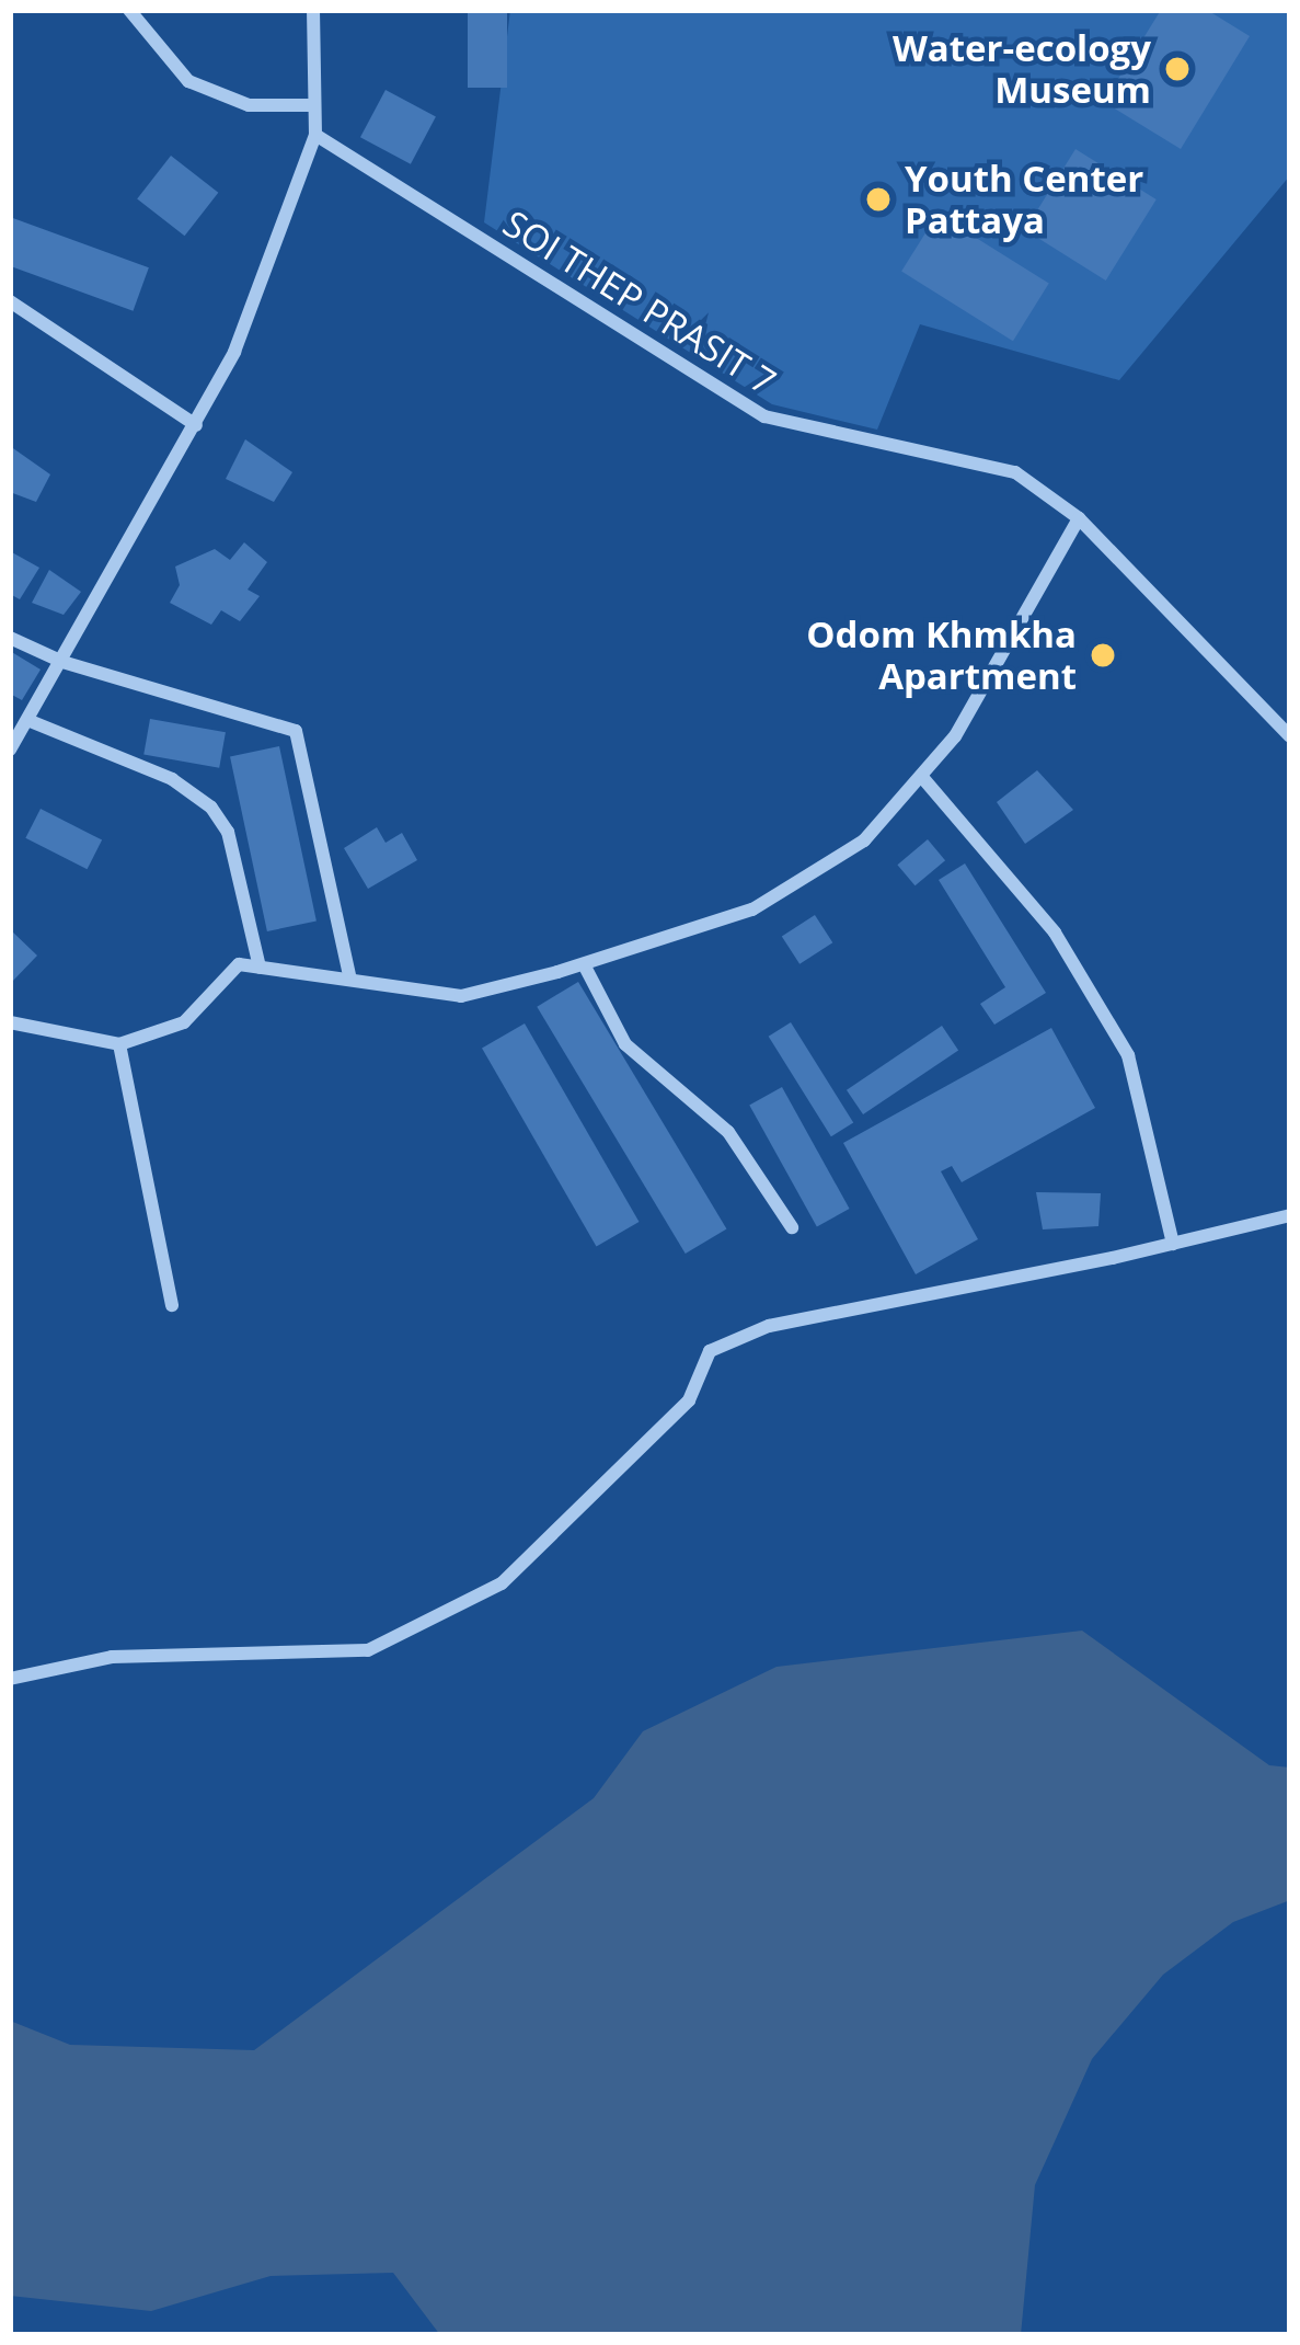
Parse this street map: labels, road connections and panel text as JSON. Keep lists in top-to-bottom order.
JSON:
{
  "streets": {
    "street": ["SOI THEP PRASIT 7"]
  },
  "places": ["Water-ecology Museum", "Youth Center Pattaya", "Odom Khmkha Apartment"]
}
